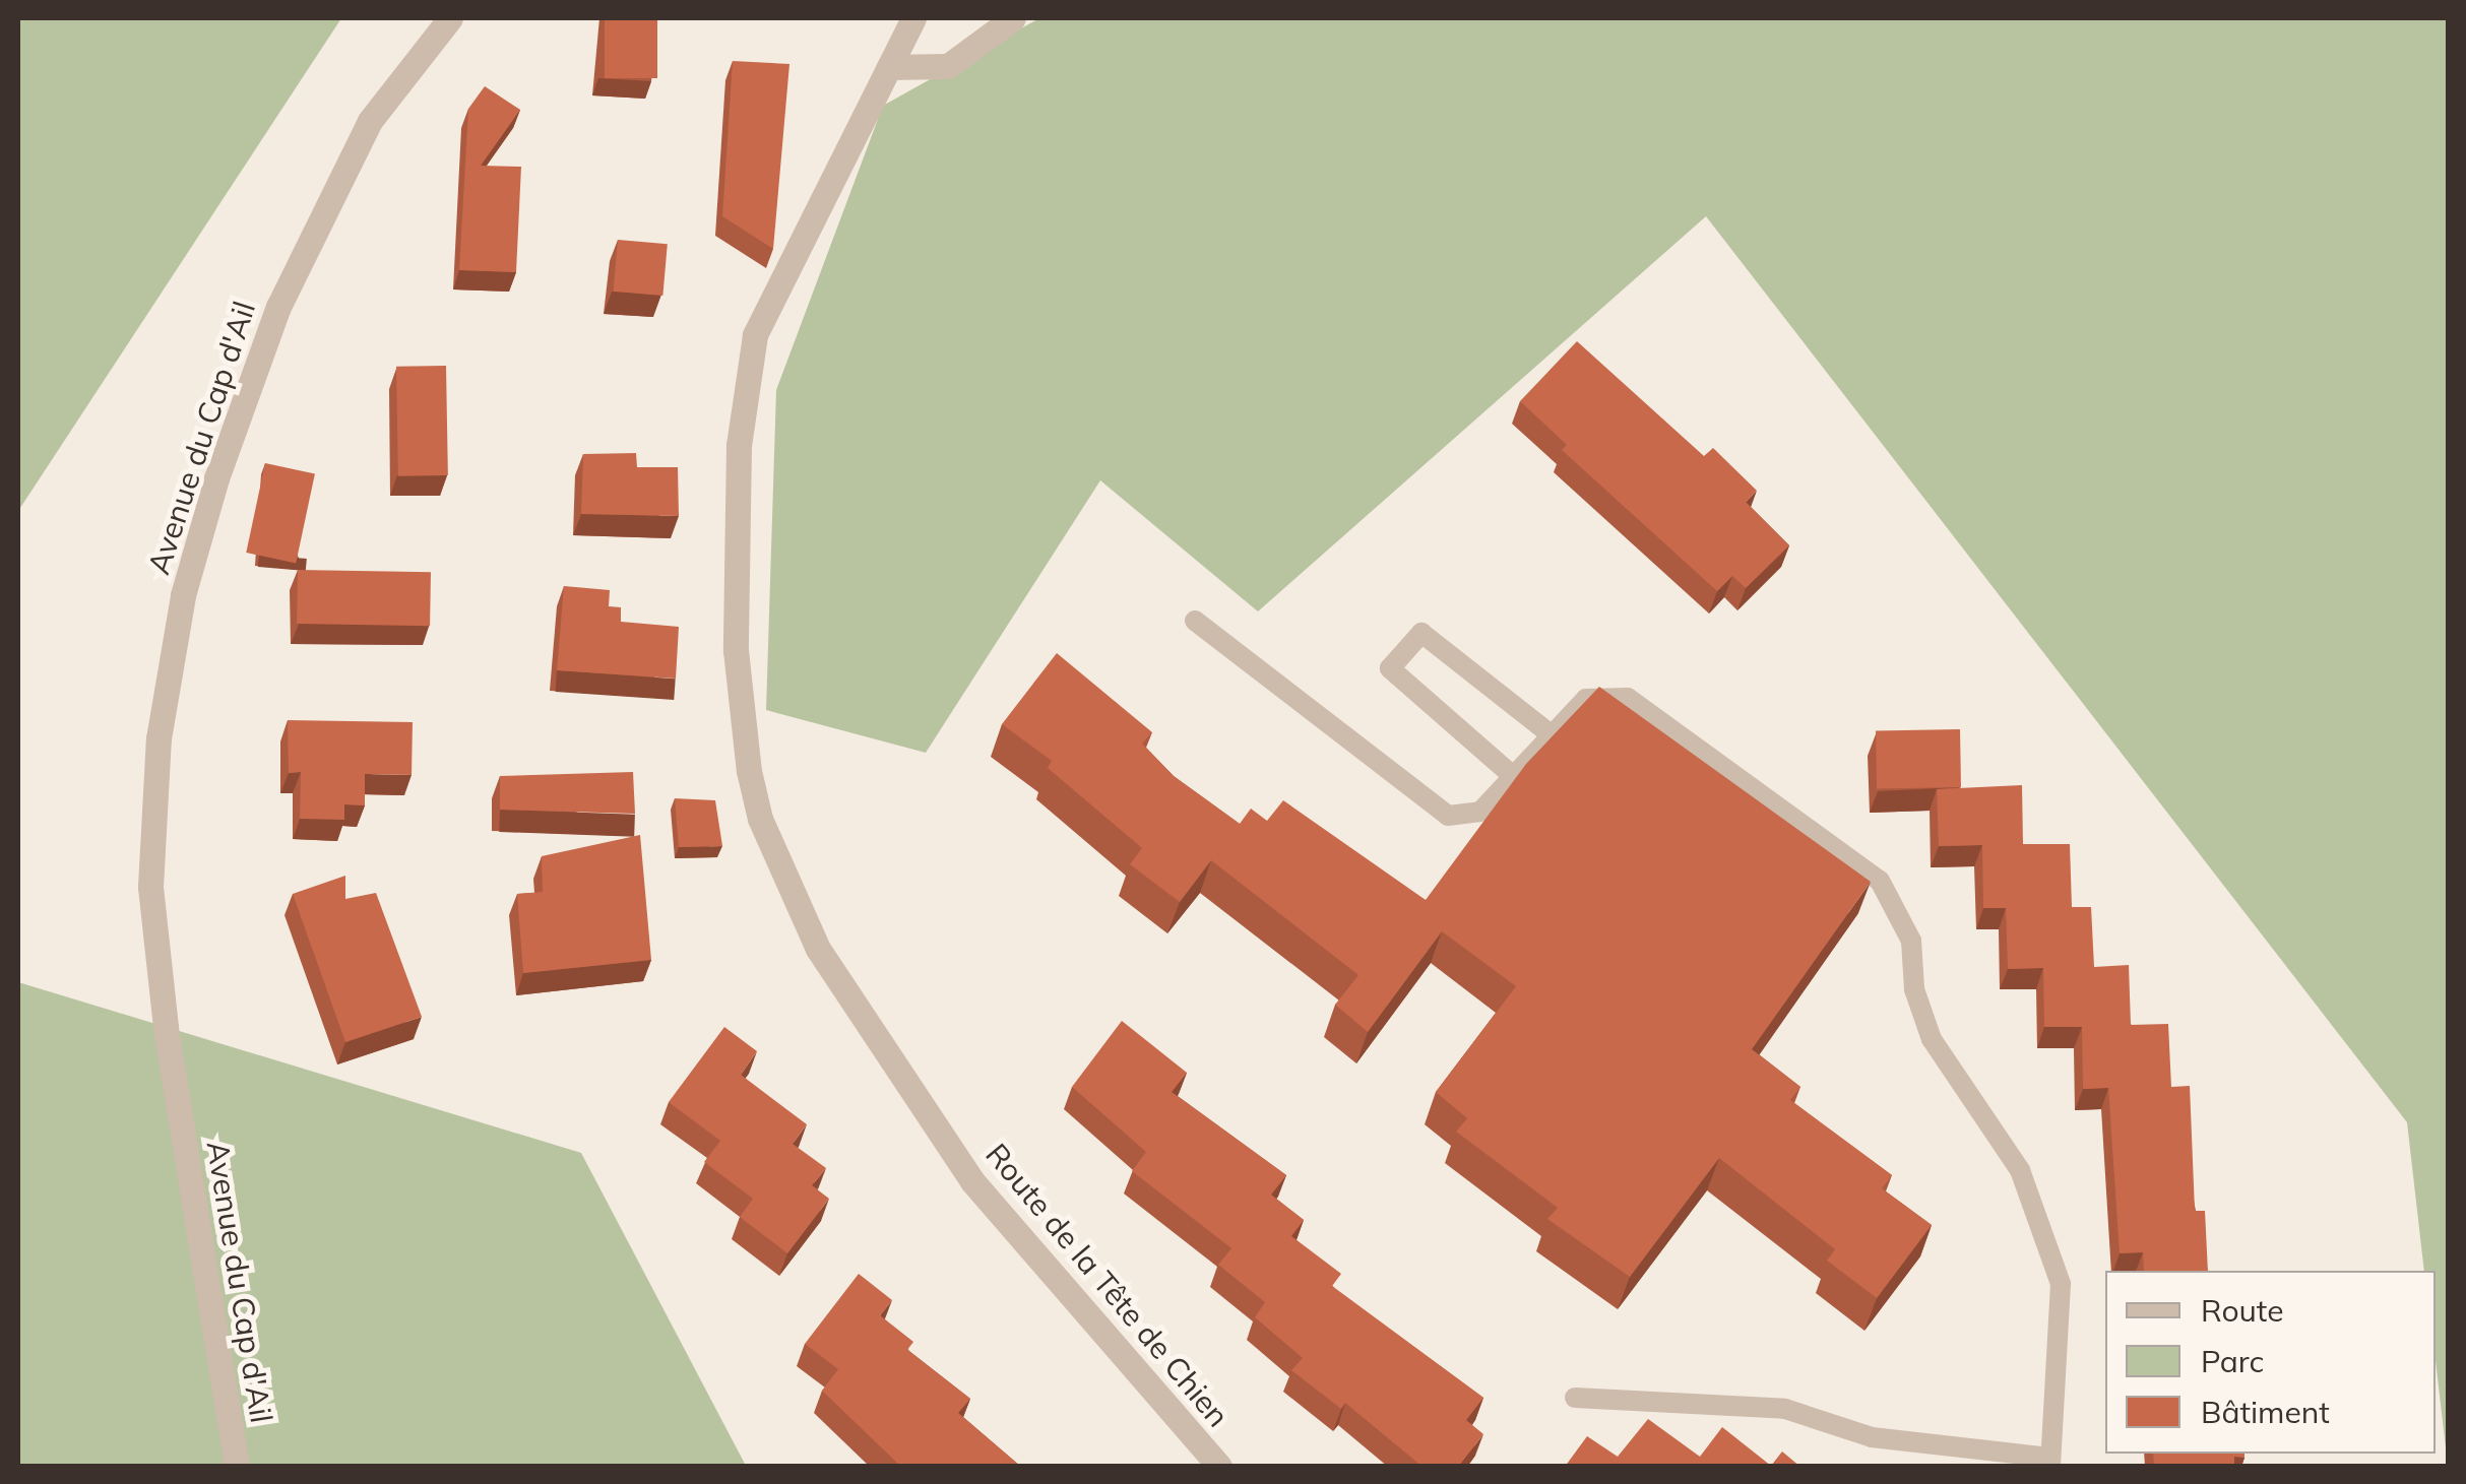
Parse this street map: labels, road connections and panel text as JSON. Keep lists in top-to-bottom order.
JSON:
{
  "streets": {
    "street": ["Avenue du Cap d'Ail", "Route de la Tête de Chien"]
  },
  "legend": ["Route", "Parc", "Bâtiment"]
}
